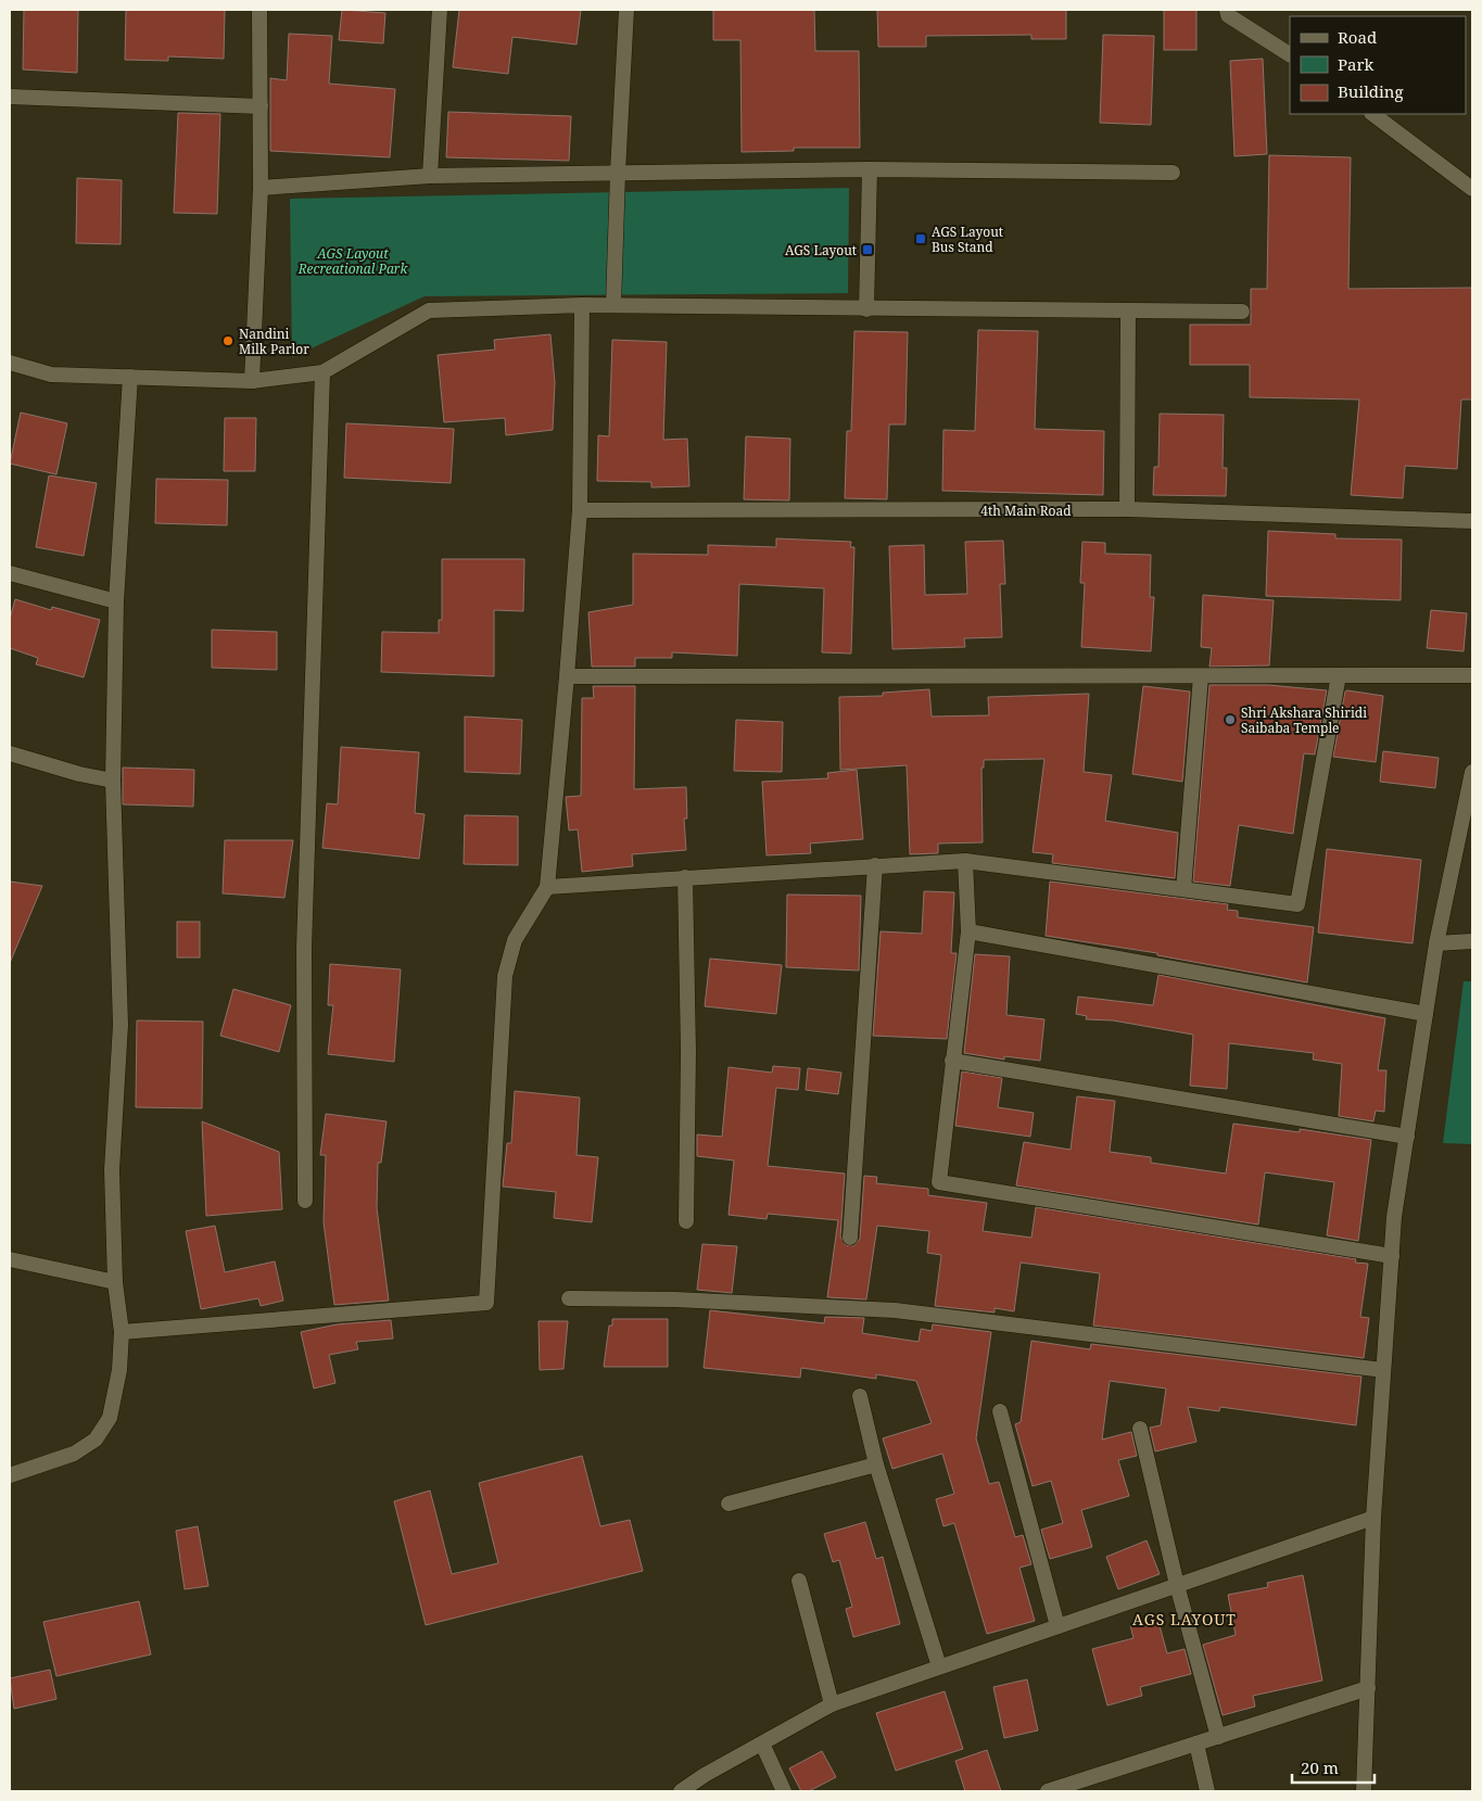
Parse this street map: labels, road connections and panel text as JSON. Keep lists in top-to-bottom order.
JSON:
{
  "streets": {
    "street": ["4th Main Road"]
  },
  "districts": ["AGS LAYOUT"],
  "parks": ["AGS Layout Recreational Park"],
  "places": {
    "transit": ["AGS Layout Bus Stand", "AGS Layout"],
    "other": ["Nandini Milk Parlor", "Shri Akshara Shiridi Saibaba Temple"]
  },
  "legend": ["Road", "Park", "Building"],
  "scale_bar": "20 m"
}
